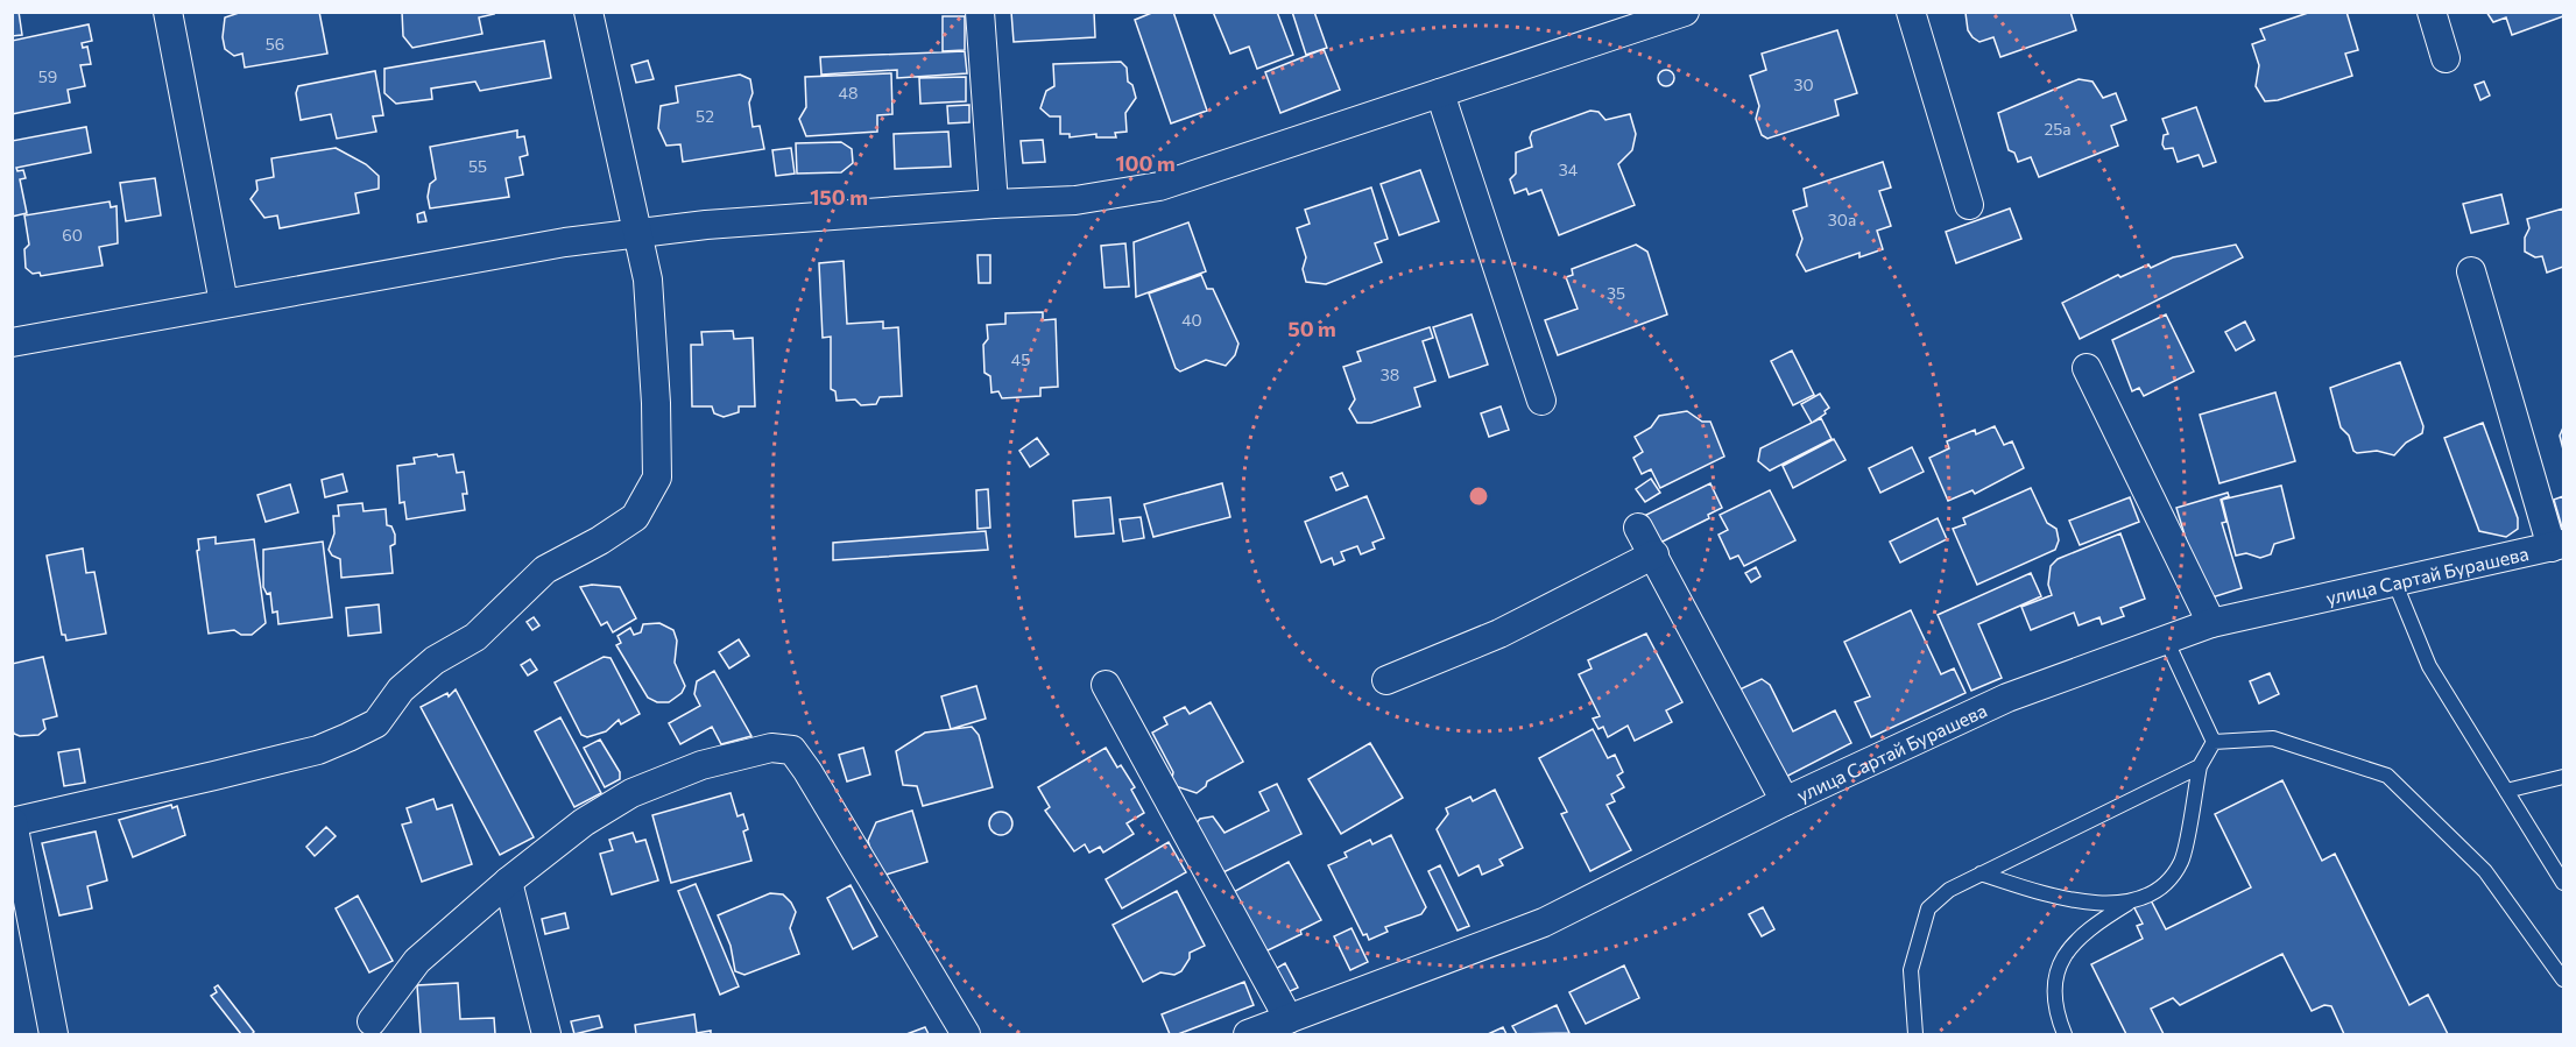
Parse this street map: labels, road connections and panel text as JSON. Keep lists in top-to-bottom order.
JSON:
{
  "streets": {
    "street": ["улица Сартай Бурашева"]
  },
  "house_numbers": [
    "56",
    "59",
    "30",
    "48",
    "52",
    "25а",
    "55",
    "34",
    "30а",
    "60",
    "35",
    "40",
    "45",
    "38"
  ],
  "rings": ["100 m", "150 m", "50 m"]
}
